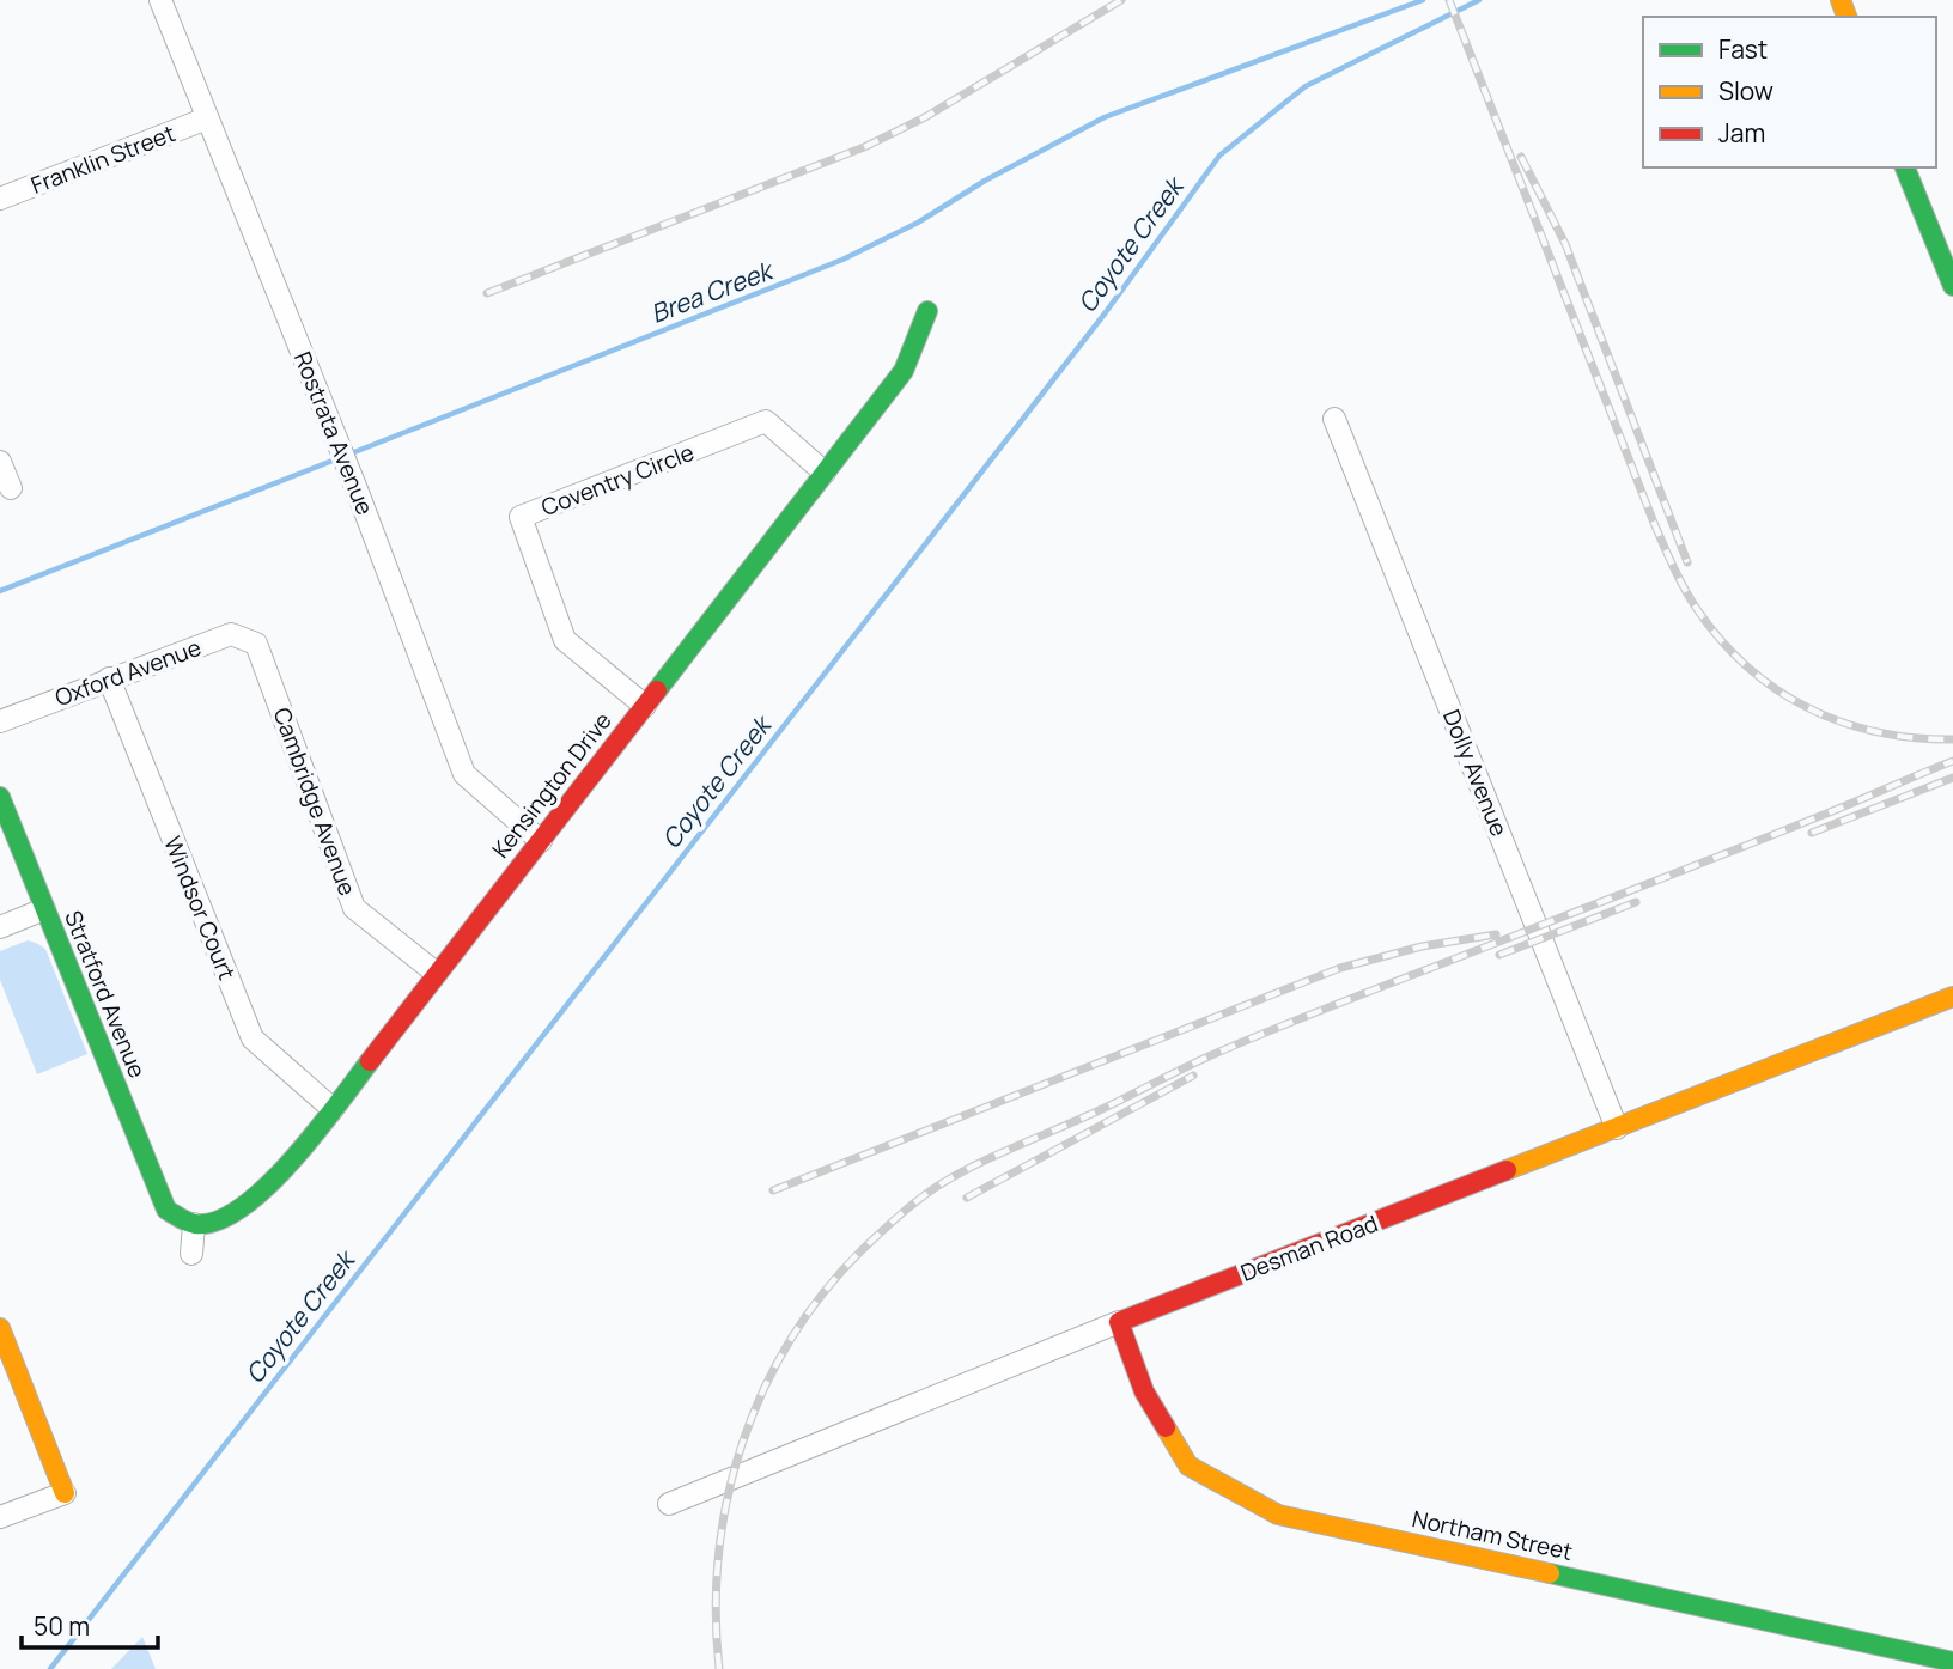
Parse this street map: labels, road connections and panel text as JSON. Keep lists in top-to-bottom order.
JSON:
{
  "streets": {
    "street": [
      "Franklin Street",
      "Rostrata Avenue",
      "Coventry Circle",
      "Oxford Avenue",
      "Dolly Avenue",
      "Kensington Drive",
      "Cambridge Avenue",
      "Windsor Court",
      "Stratford Avenue",
      "Desman Road",
      "Northam Street"
    ]
  },
  "crossings": [
    ["Franklin Street", "Rostrata Avenue"],
    ["Rostrata Avenue", "Kensington Drive"],
    ["Coventry Circle", "Kensington Drive"],
    ["Oxford Avenue", "Cambridge Avenue"],
    ["Oxford Avenue", "Windsor Court"],
    ["Dolly Avenue", "Desman Road"],
    ["Kensington Drive", "Cambridge Avenue"],
    ["Kensington Drive", "Windsor Court"],
    ["Kensington Drive", "Stratford Avenue"],
    ["Desman Road", "Northam Street"]
  ],
  "water": ["Coyote Creek", "Brea Creek"],
  "legend": ["Fast", "Slow", "Jam"],
  "scale_bar": "50 m"
}
